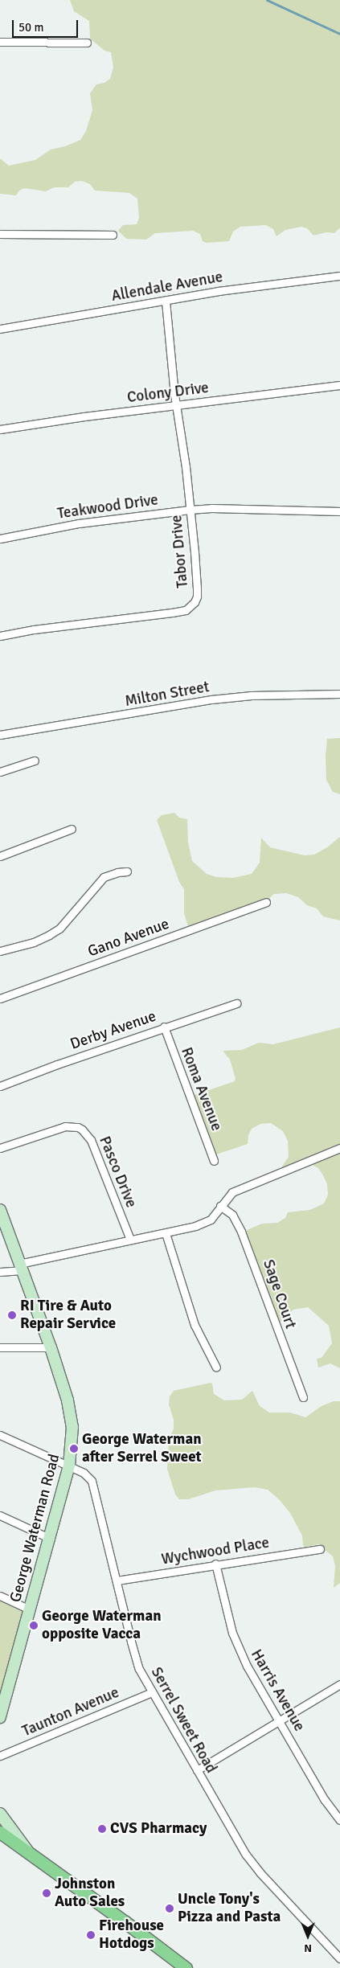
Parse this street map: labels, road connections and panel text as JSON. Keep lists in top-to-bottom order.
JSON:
{
  "streets": {
    "main road": ["George Waterman Road"],
    "street": [
      "Allendale Avenue",
      "Colony Drive",
      "Teakwood Drive",
      "Tabor Drive",
      "Milton Street",
      "Gano Avenue",
      "Derby Avenue",
      "Roma Avenue",
      "Pasco Drive",
      "Sage Court",
      "Wychwood Place",
      "Harris Avenue",
      "Taunton Avenue",
      "Serrel Sweet Road"
    ]
  },
  "crossings": [
    ["Allendale Avenue", "Tabor Drive"],
    ["Colony Drive", "Tabor Drive"],
    ["Teakwood Drive", "Tabor Drive"],
    ["Derby Avenue", "Roma Avenue"],
    ["George Waterman Road", "Serrel Sweet Road"],
    ["Wychwood Place", "Harris Avenue"],
    ["Wychwood Place", "Serrel Sweet Road"],
    ["Taunton Avenue", "Serrel Sweet Road"]
  ],
  "places": [
    "RI Tire & Auto Repair Service",
    "George Waterman after Serrel Sweet",
    "George Waterman opposite Vacca",
    "CVS Pharmacy",
    "Johnston Auto Sales",
    "Uncle Tony's Pizza and Pasta",
    "Firehouse Hotdogs"
  ],
  "scale_bar": "50 m",
  "north": "bottom"
}
